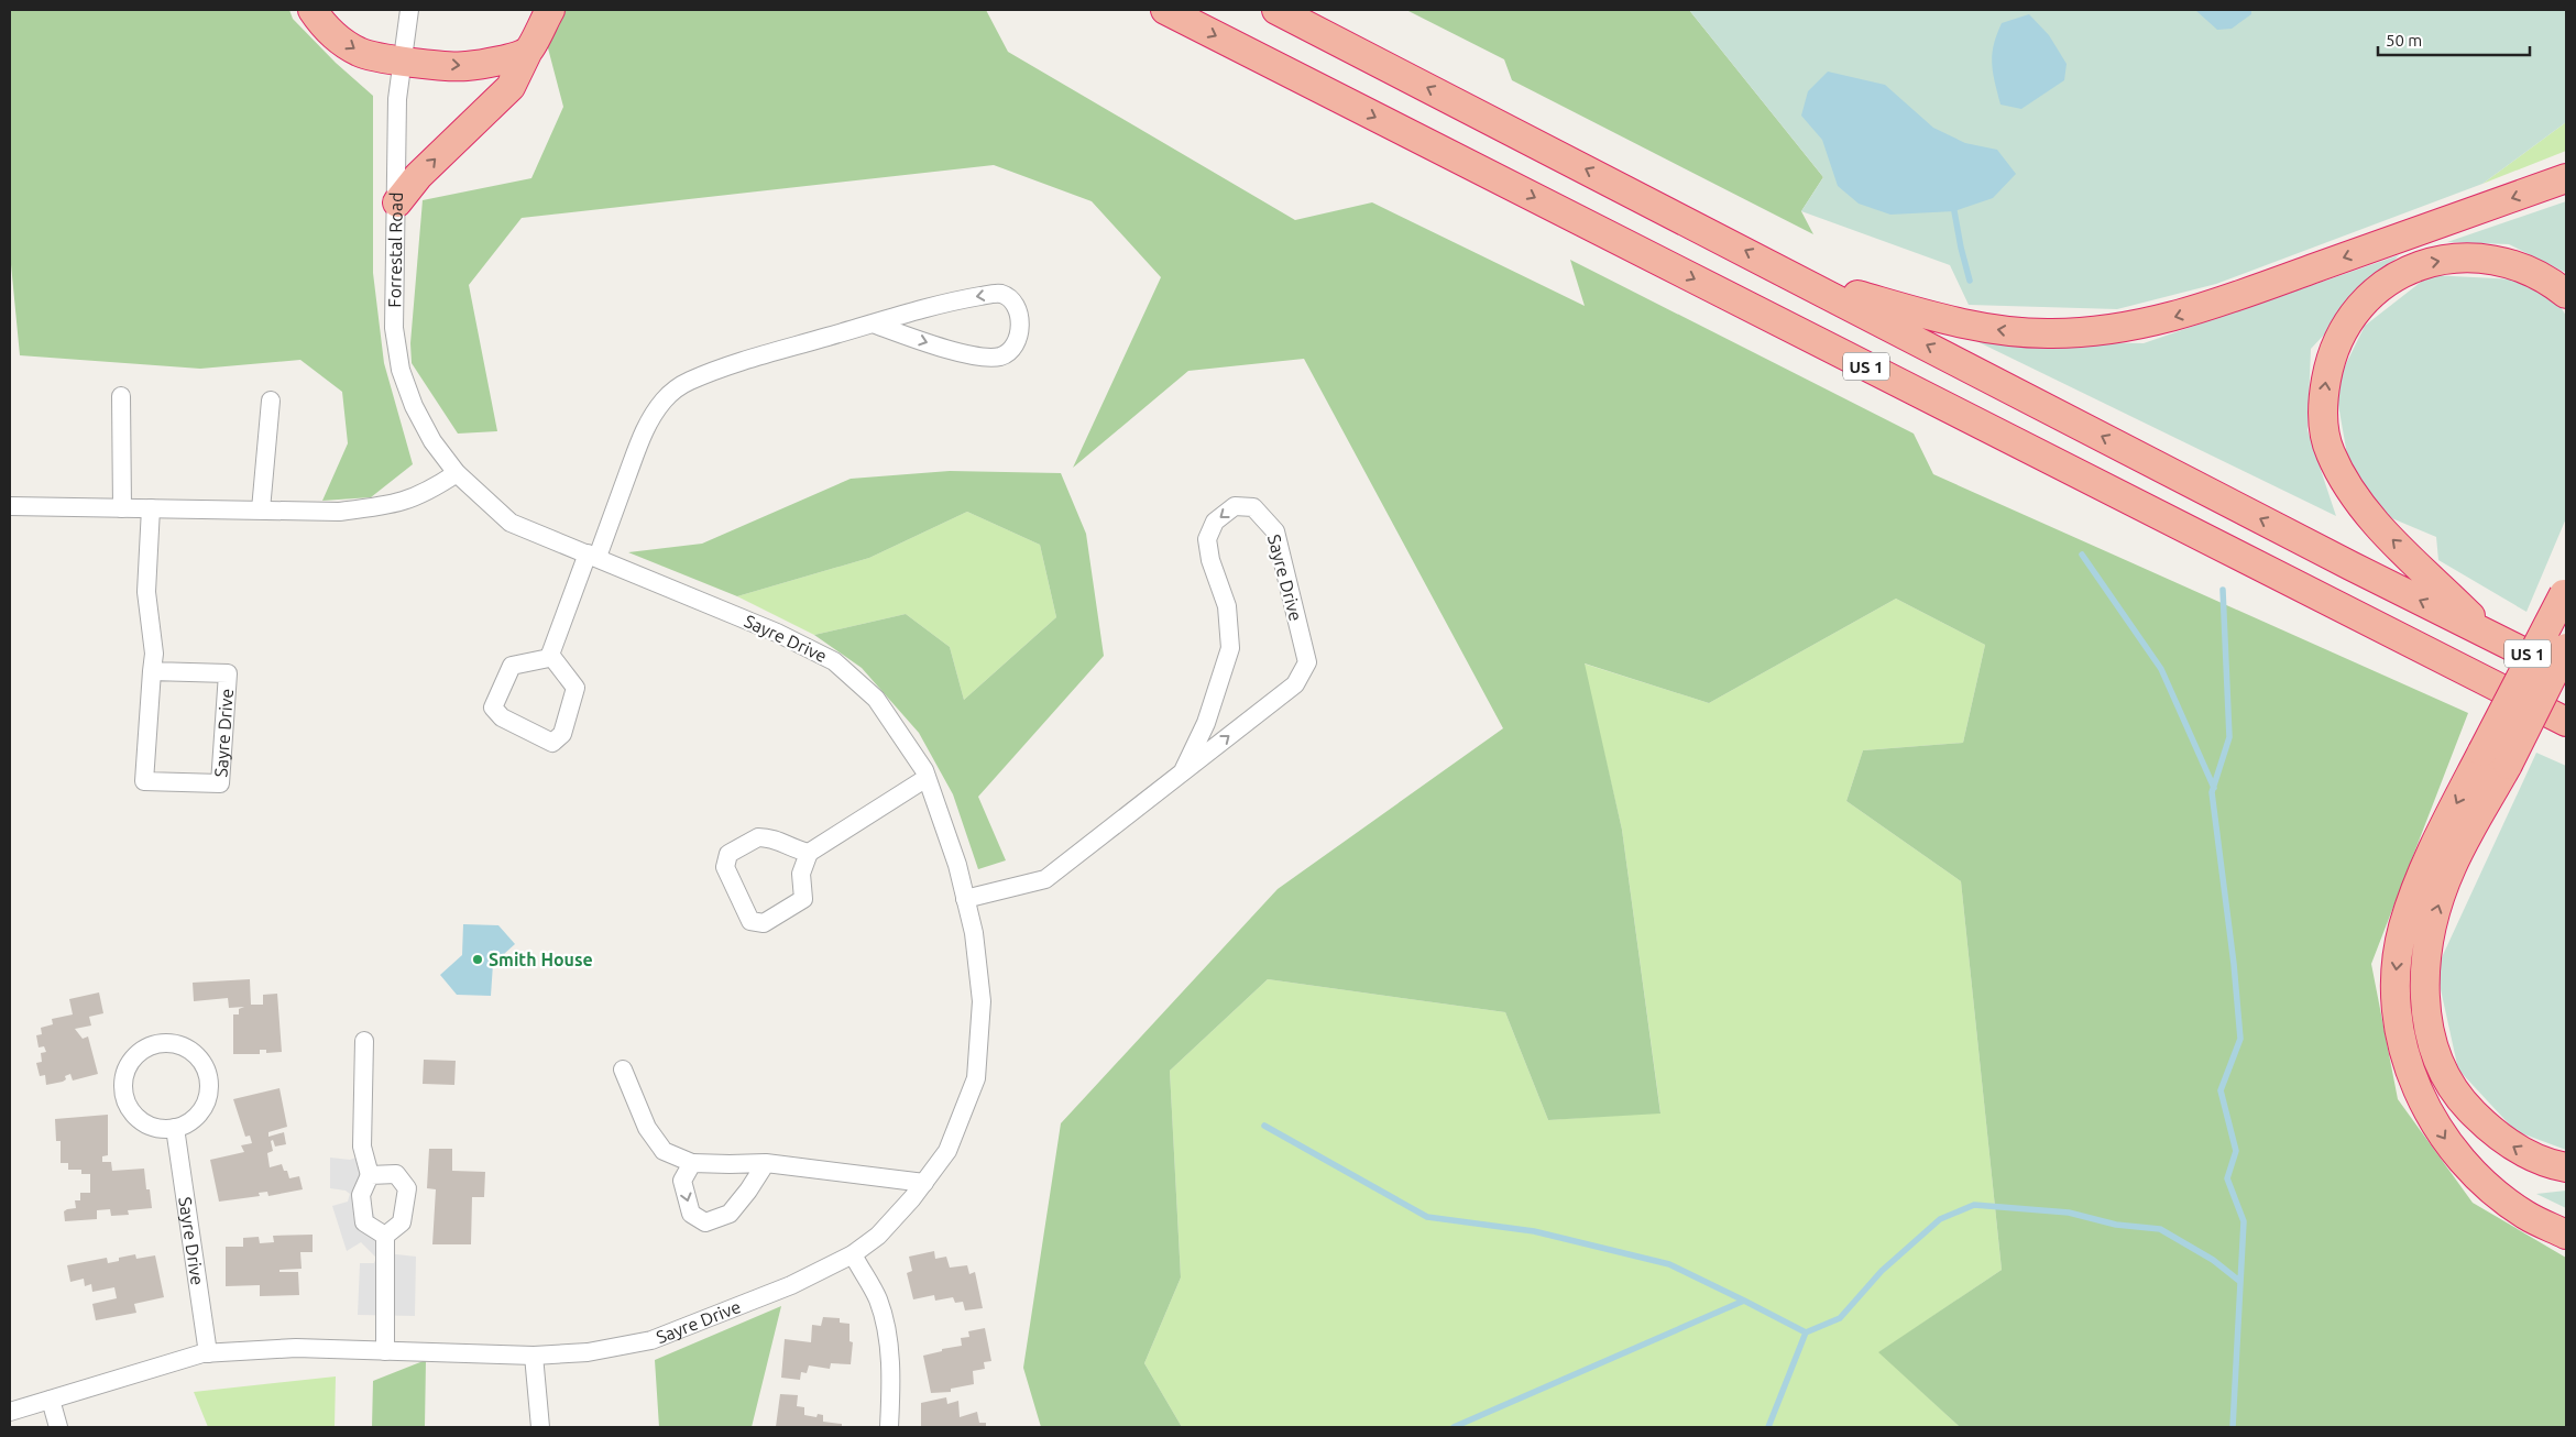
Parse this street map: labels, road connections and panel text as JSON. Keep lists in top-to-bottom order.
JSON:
{
  "streets": {
    "highway": ["US 1"],
    "street": ["Forrestal Road", "Sayre Drive"]
  },
  "crossings": [
    ["Forrestal Road", "Sayre Drive"]
  ],
  "places": ["Smith House"],
  "scale_bar": "50 m"
}
